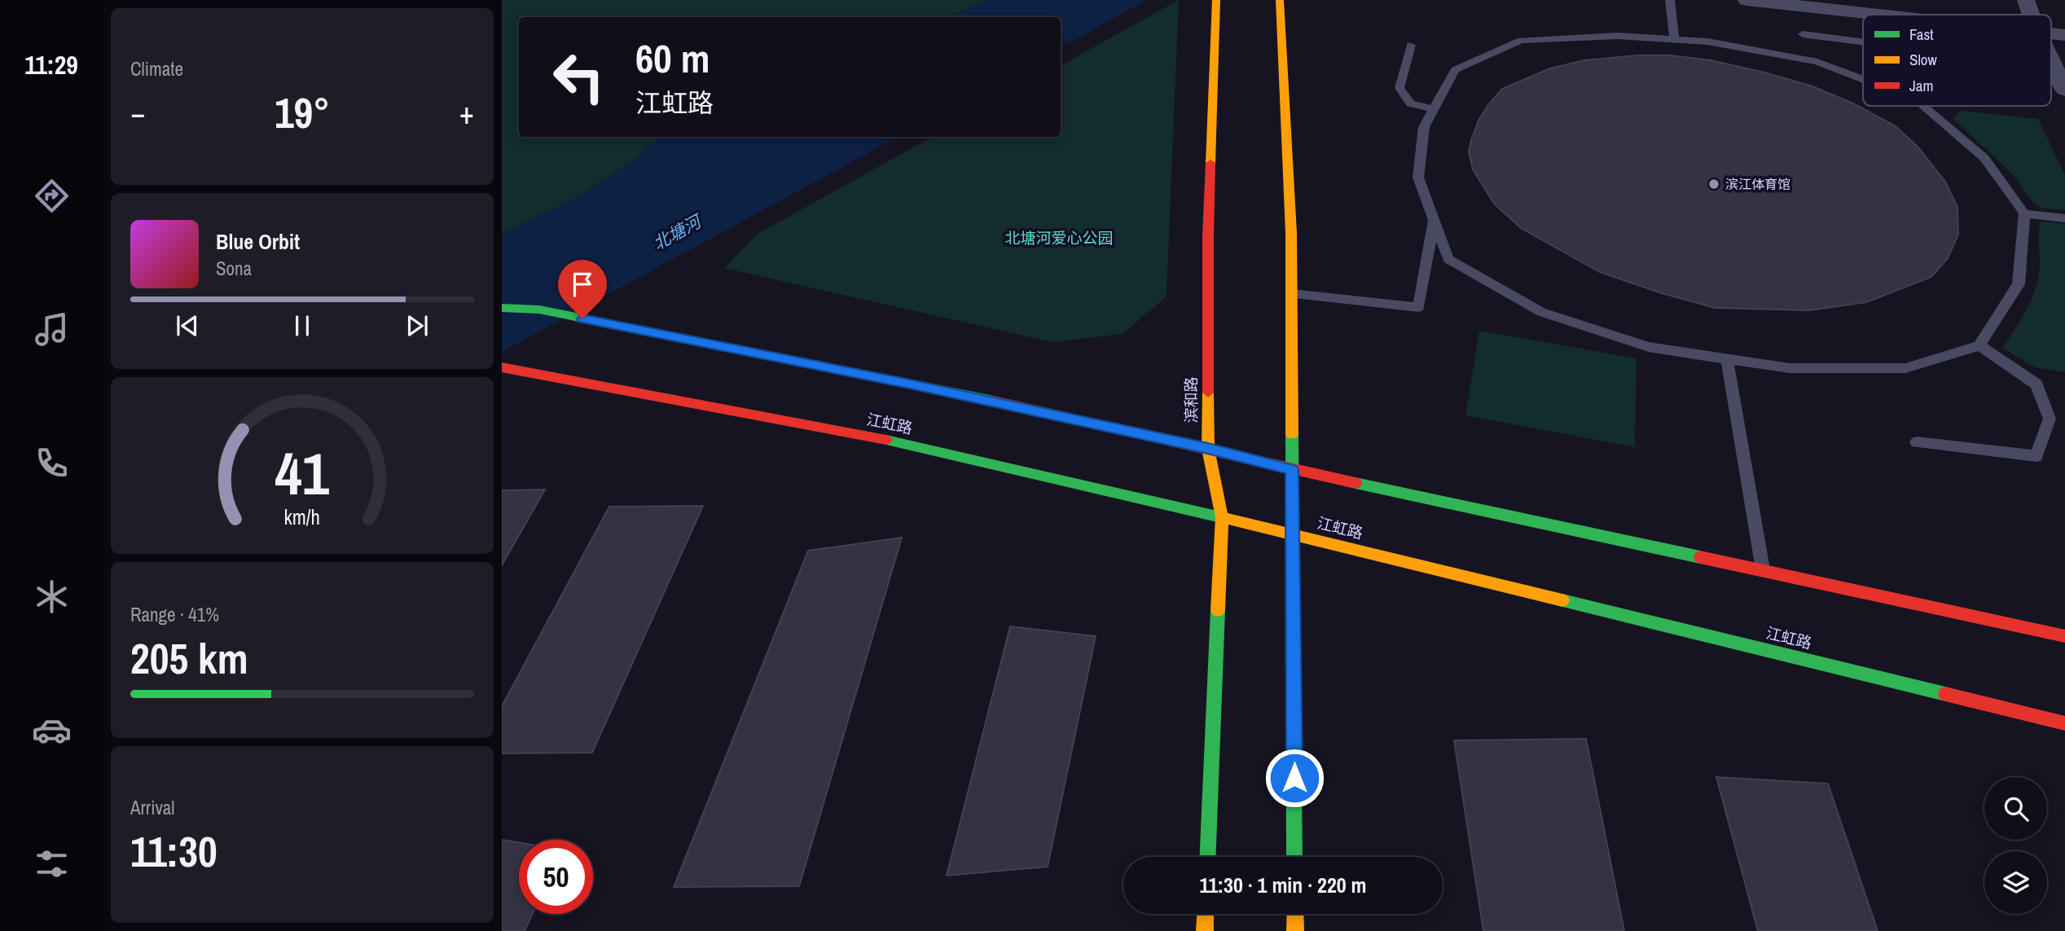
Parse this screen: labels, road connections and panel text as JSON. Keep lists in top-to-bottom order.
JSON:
{
  "streets": {
    "main road": ["滨和路", "江虹路"]
  },
  "crossings": [
    ["滨和路", "江虹路"]
  ],
  "water": ["北塘河"],
  "parks": ["北塘河爱心公园"],
  "places": ["滨江体育馆"],
  "legend": ["Fast", "Slow", "Jam"],
  "page": {
    "tabs": "11:29",
    "tile": [
      "Climate",
      ["Range · 41%", "205 km"],
      ["Arrival", "11:30"]
    ],
    "turn": ["60 m", "江虹路"],
    "heat": ["−", "19°", "+"],
    "song": ["Blue Orbit", "Sona"],
    "limit": "50",
    "trip": "11:30 · 1 min · 220 m",
    "gauge": ["41", "km/h"]
  }
}
